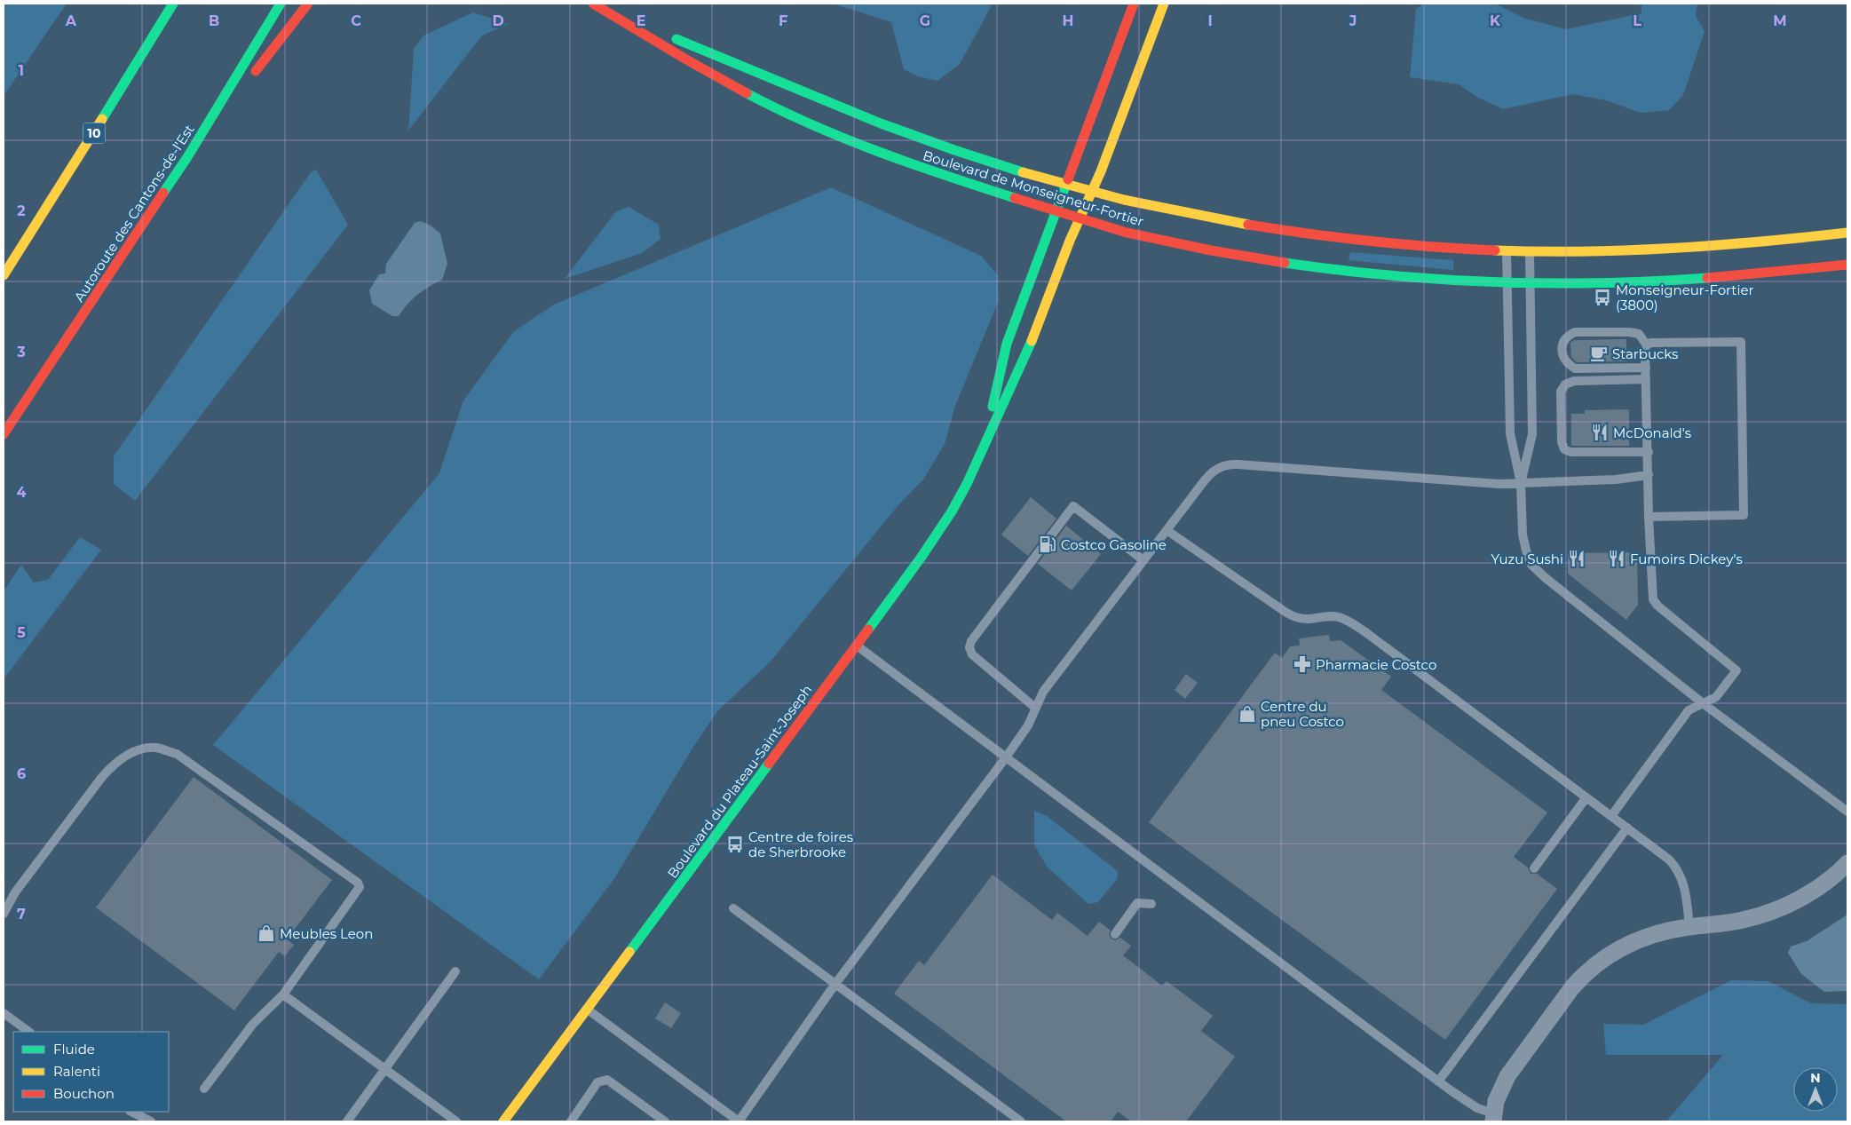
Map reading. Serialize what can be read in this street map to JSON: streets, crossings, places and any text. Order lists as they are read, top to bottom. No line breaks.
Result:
{"streets":{"main road":["10","Boulevard de Monseigneur-Fortier","Autoroute des Cantons-de-l'Est","Boulevard du Plateau-Saint-Joseph"]},"crossings":[["Boulevard de Monseigneur-Fortier","Boulevard du Plateau-Saint-Joseph"]],"places":{"bus stop":["Monseigneur-Fortier (3800)","Centre de foires de Sherbrooke"],"cafe":["Starbucks"],"restaurant":["McDonald's","Yuzu Sushi","Fumoirs Dickey's"],"fuel station":["Costco Gasoline"],"pharmacy":["Pharmacie Costco"],"shop":["Centre du pneu Costco","Meubles Leon"]},"legend":["Fluide","Ralenti","Bouchon"],"north":"top","grid":{"columns":["A","B","C","D","E","F","G","H","I","J","K","L","M"],"rows":["1","2","3","4","5","6","7"]}}
